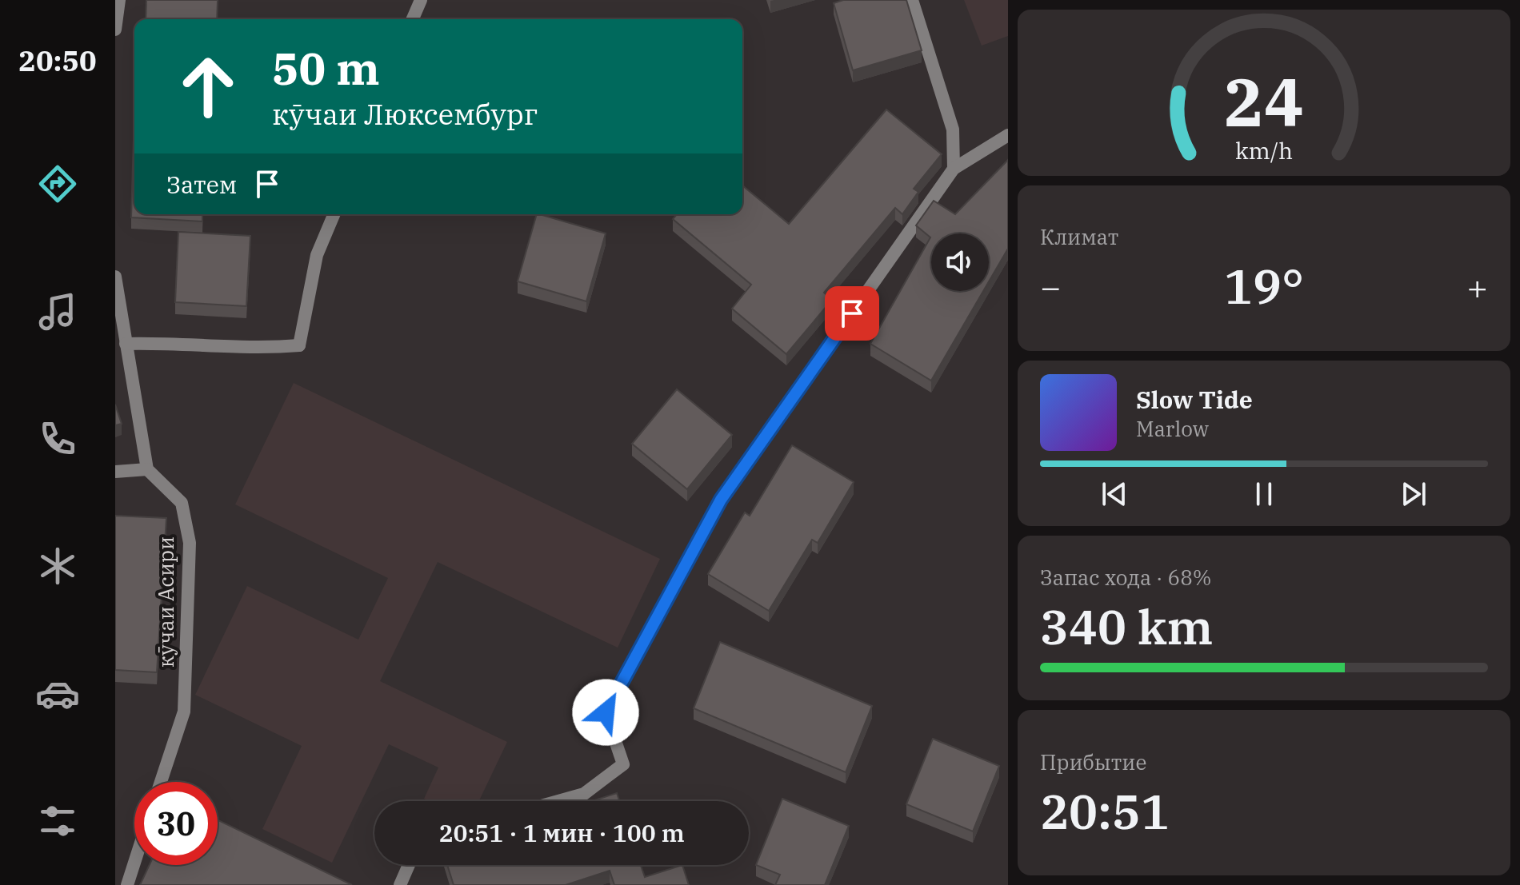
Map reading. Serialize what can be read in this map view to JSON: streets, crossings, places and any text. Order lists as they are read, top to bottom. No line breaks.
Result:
{"streets":{"street":["кӯчаи Асири"]},"page":{"tabs":"20:50","turn":["50 m","кӯчаи Люксембург"],"then":"Затем","tile":["Климат",["Запас хода · 68%","340 km"],["Прибытие","20:51"]],"heat":["−","19°","+"],"song":["Slow Tide","Marlow"],"limit":"30","trip":"20:51 · 1 мин · 100 m","gauge":["24","km/h"]}}
